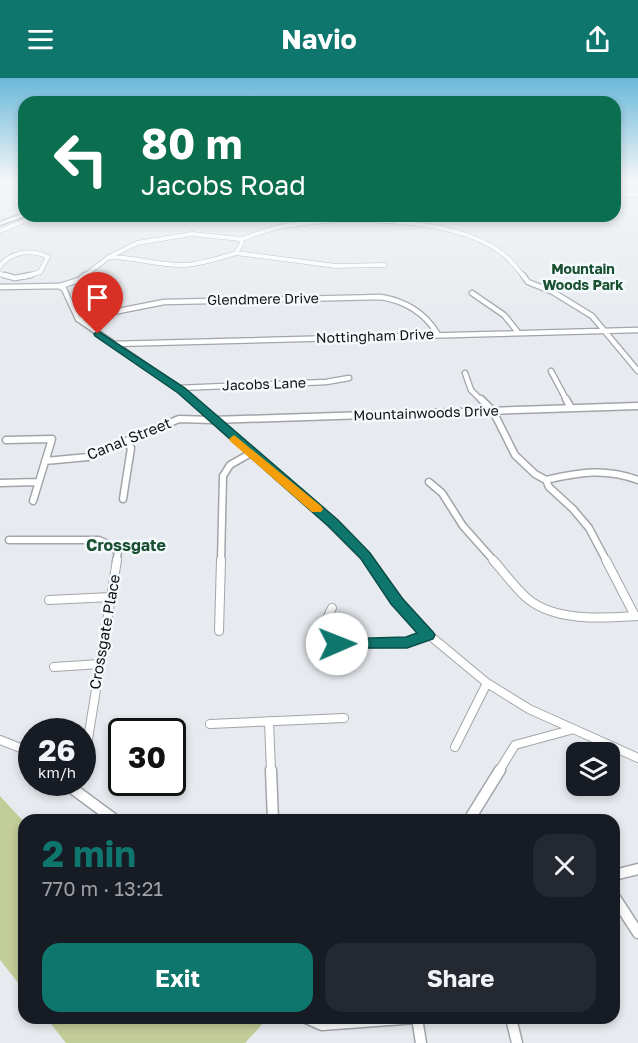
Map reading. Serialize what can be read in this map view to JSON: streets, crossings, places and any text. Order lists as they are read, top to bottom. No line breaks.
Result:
{"streets":{"street":["Glendmere Drive","Nottingham Drive","Jacobs Lane","Mountainwoods Drive","Canal Street","Crossgate Place"]},"crossings":[["Glendmere Drive","Nottingham Drive"],["Mountainwoods Drive","Canal Street"]],"districts":["Mountain Woods Park","Crossgate"],"page":{"header":"Navio","turn":["80 m","Jacobs Road"],"speed":"26 km/h","limit":"30","heading":["2 min","770 m · 13:21"],"buttons":["Exit","Share"]}}
